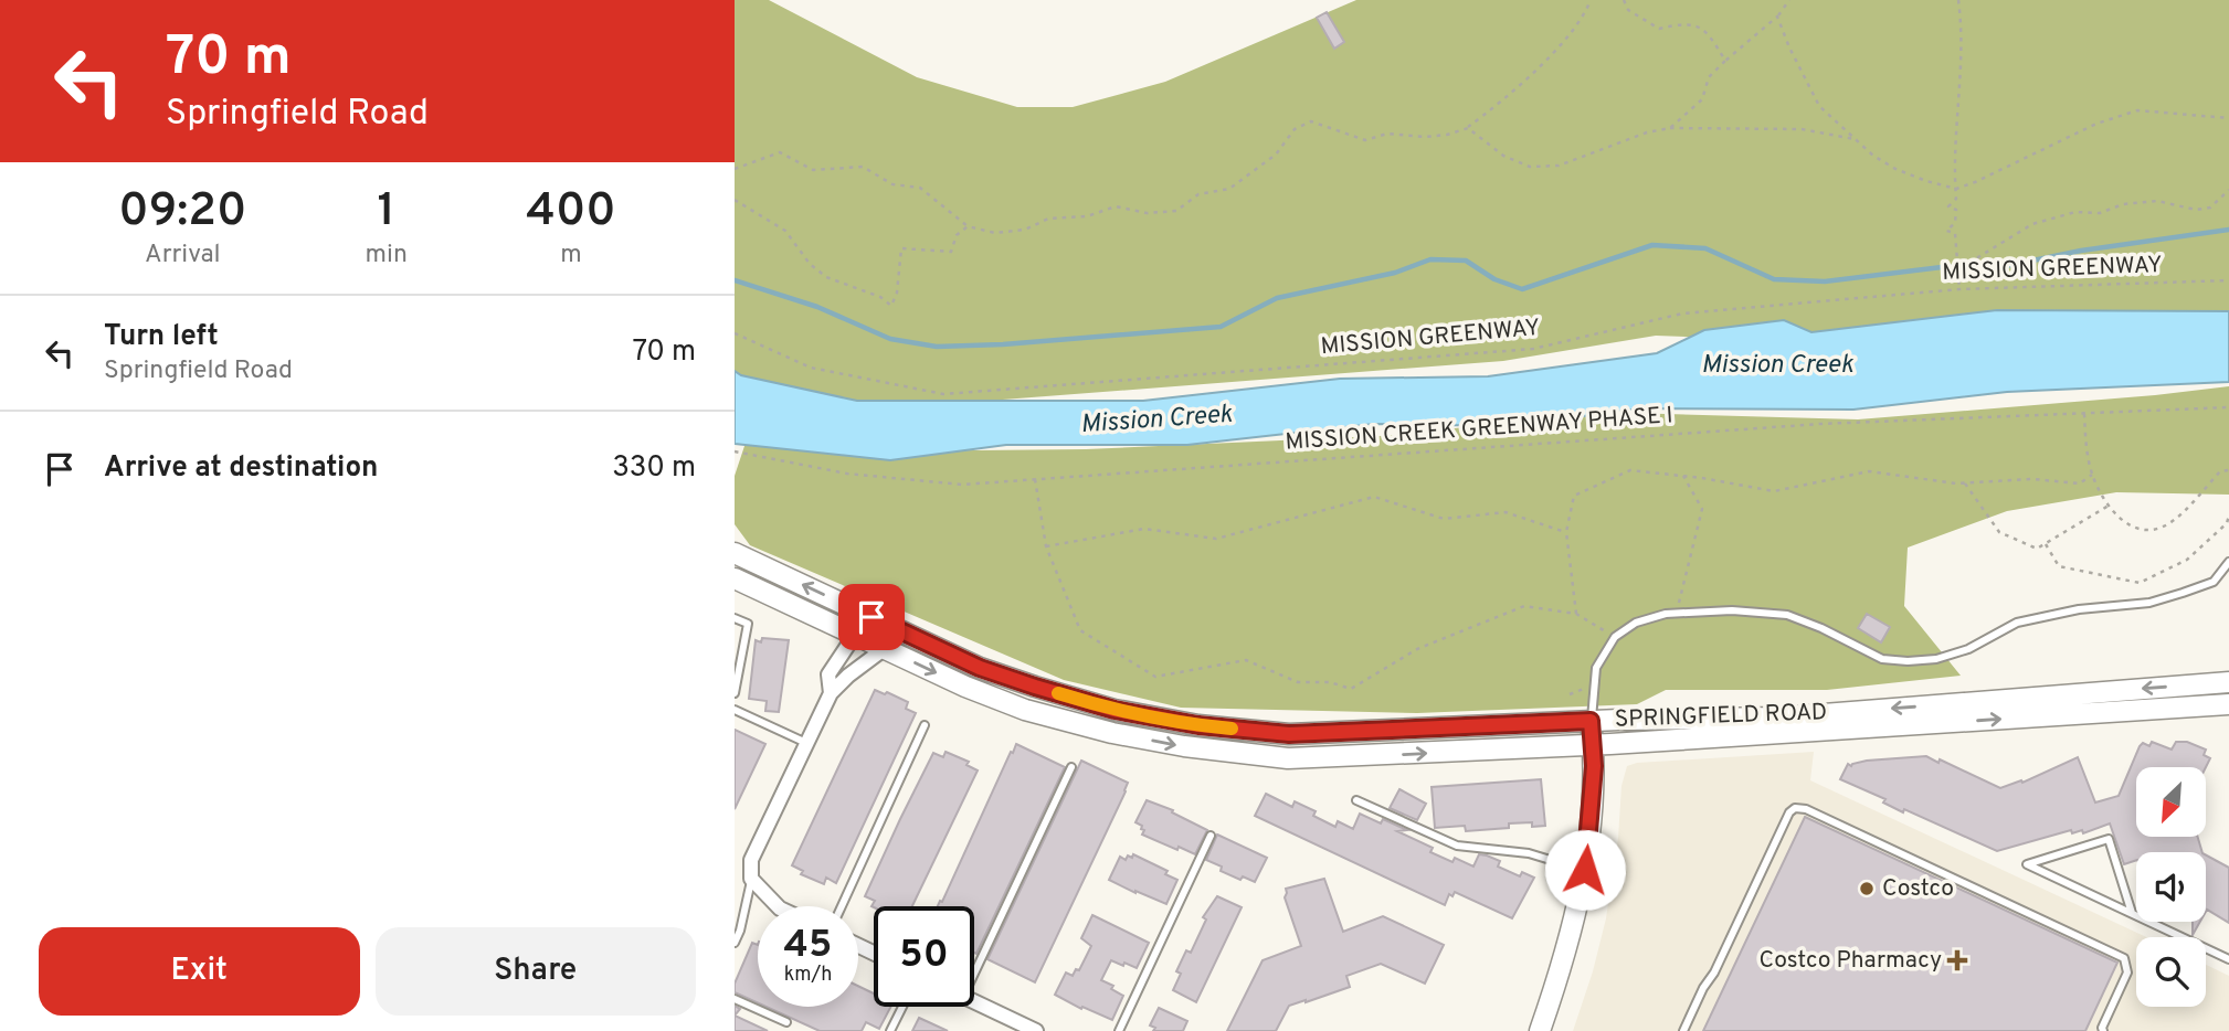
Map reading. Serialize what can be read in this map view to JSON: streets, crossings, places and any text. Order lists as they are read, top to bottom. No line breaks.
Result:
{"streets":{"main road":["SPRINGFIELD ROAD"],"path":["MISSION GREENWAY","MISSION CREEK GREENWAY PHASE I"]},"water":["Mission Creek"],"places":{"other":["Costco"],"health":["Costco Pharmacy"]},"north":"bottom left","page":{"turn":["70 m","Springfield Road"],"eta":["09:20","Arrival","1","min","400","m"],"list":[{"name":"Turn left","note":"Springfield Road","value":"70 m"},{"name":"Arrive at destination","value":"330 m"}],"speed":"45 km/h","limit":"50","buttons":["Exit","Share"]}}
